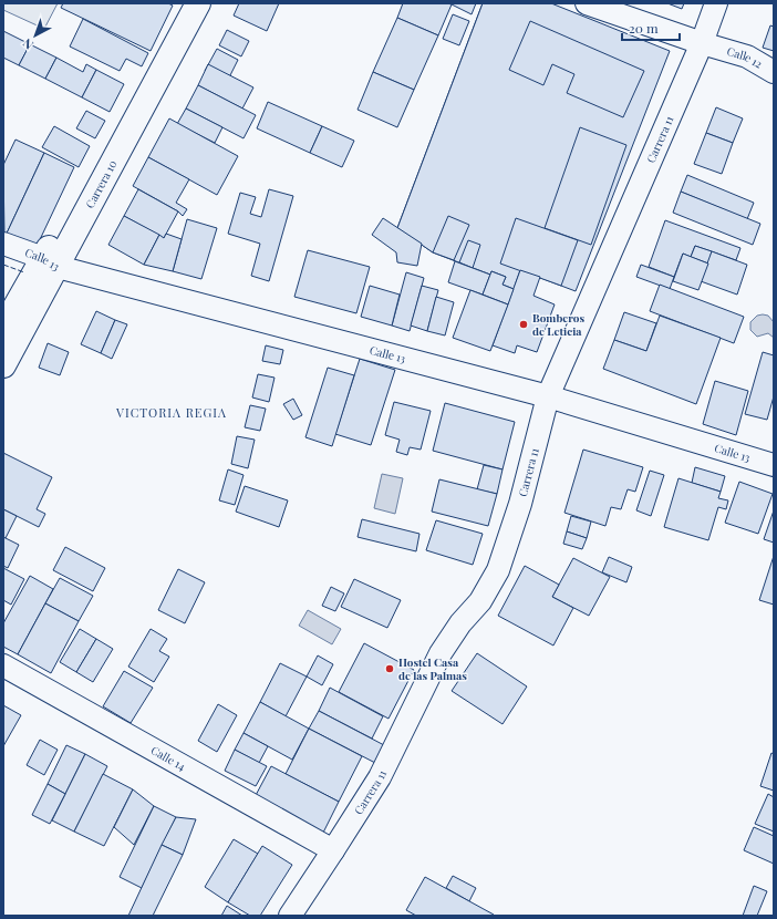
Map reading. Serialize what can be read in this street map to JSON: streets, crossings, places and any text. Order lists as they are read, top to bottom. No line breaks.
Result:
{"streets":{"main road":["Carrera 10"],"street":["Calle 12","Carrera 11","Calle 13","Calle 14"]},"crossings":[["Calle 12","Carrera 11"],["Carrera 11","Calle 13"],["Carrera 11","Calle 14"],["Carrera 10","Calle 13"]],"districts":["VICTORIA REGIA"],"places":["Bomberos de Leticia","Hostel Casa de las Palmas"],"scale_bar":"20 m","north":"bottom left"}
